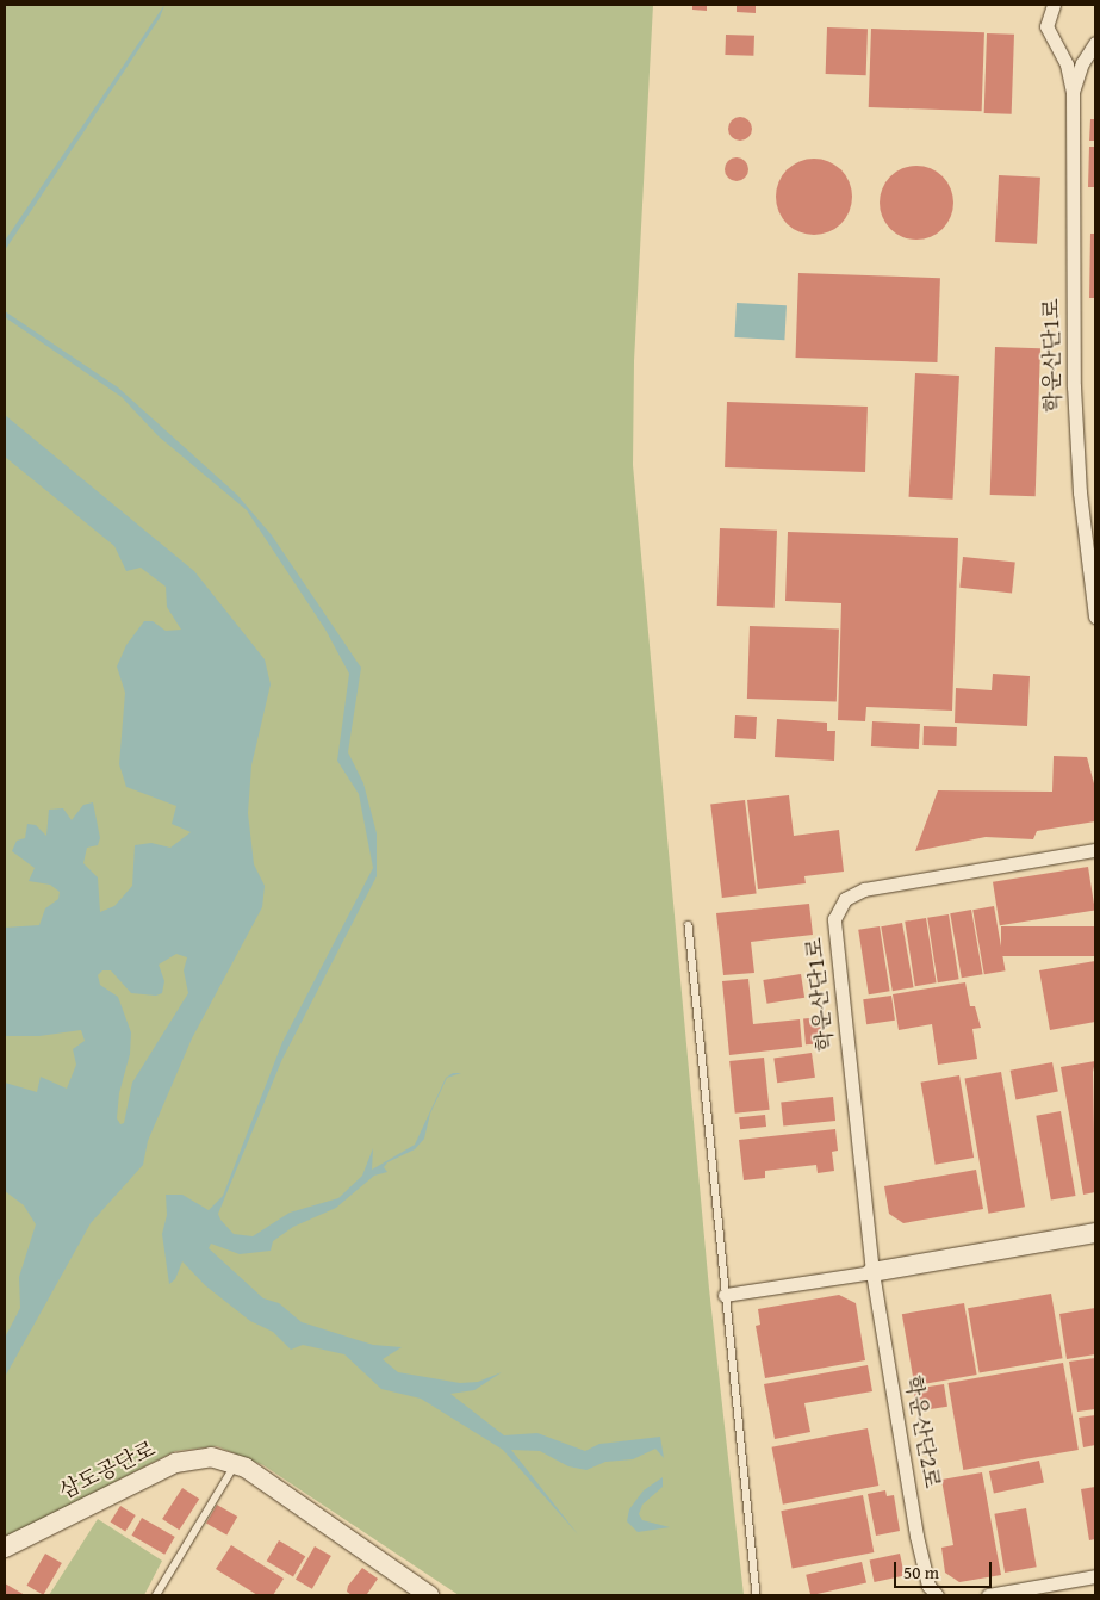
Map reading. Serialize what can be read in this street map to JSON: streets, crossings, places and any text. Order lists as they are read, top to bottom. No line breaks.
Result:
{"streets":{"street":["학운산단1로","학운산단2로","삼도공단로"]},"crossings":[["학운산단1로","학운산단2로"]],"scale_bar":"50 m"}
